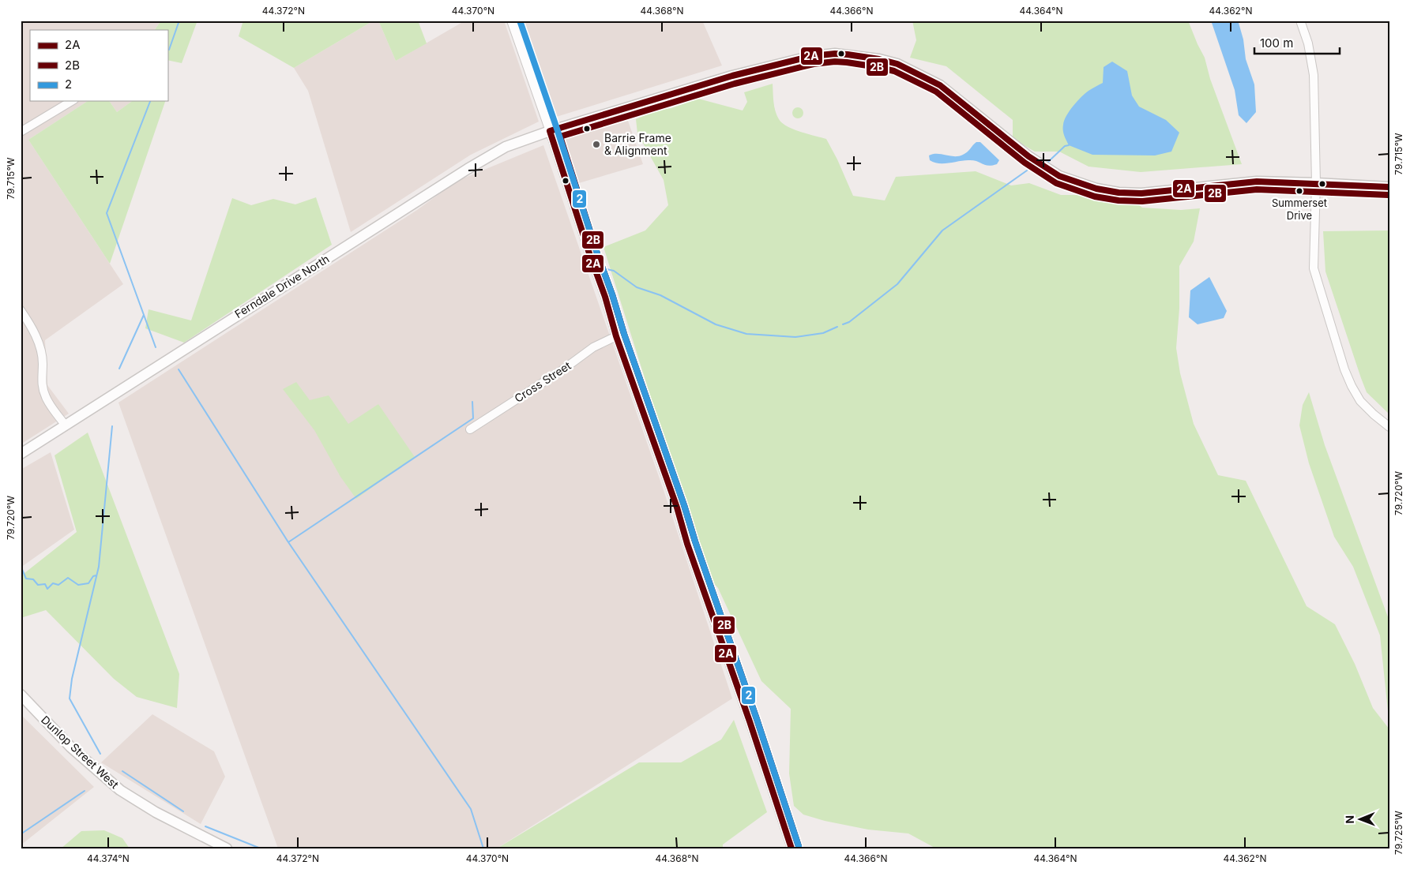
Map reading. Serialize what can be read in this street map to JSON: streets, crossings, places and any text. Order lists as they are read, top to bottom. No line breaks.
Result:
{"streets":{"main road":["Ferndale Drive North","Dunlop Street West"],"street":["Cross Street"]},"places":["Barrie Frame & Alignment","Summerset Drive"],"lines":["transit line 2","transit line 2A","transit line 2B"],"legend":["2A","2B","2"],"scale_bar":"100 m","north":"left","coordinates":["44.372°N","44.370°N","44.368°N","44.366°N","44.364°N","44.362°N","79.715°W","79.720°W","79.725°W","44.374°N"]}
